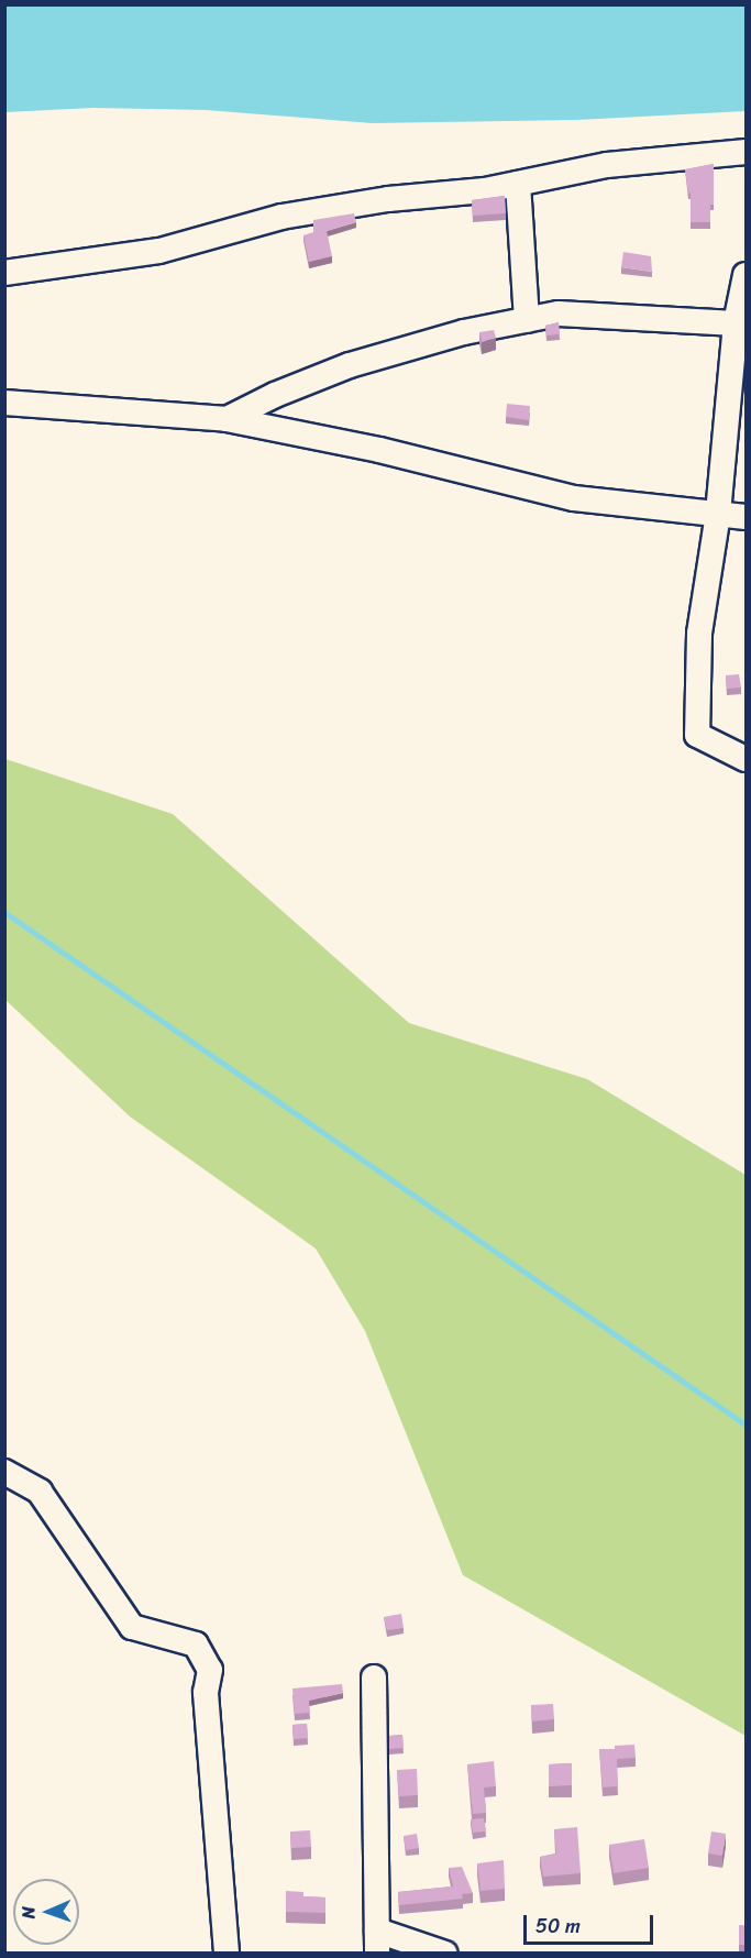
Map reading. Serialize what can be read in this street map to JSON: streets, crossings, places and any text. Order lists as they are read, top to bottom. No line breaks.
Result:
{"scale_bar":"50 m","north":"left"}
